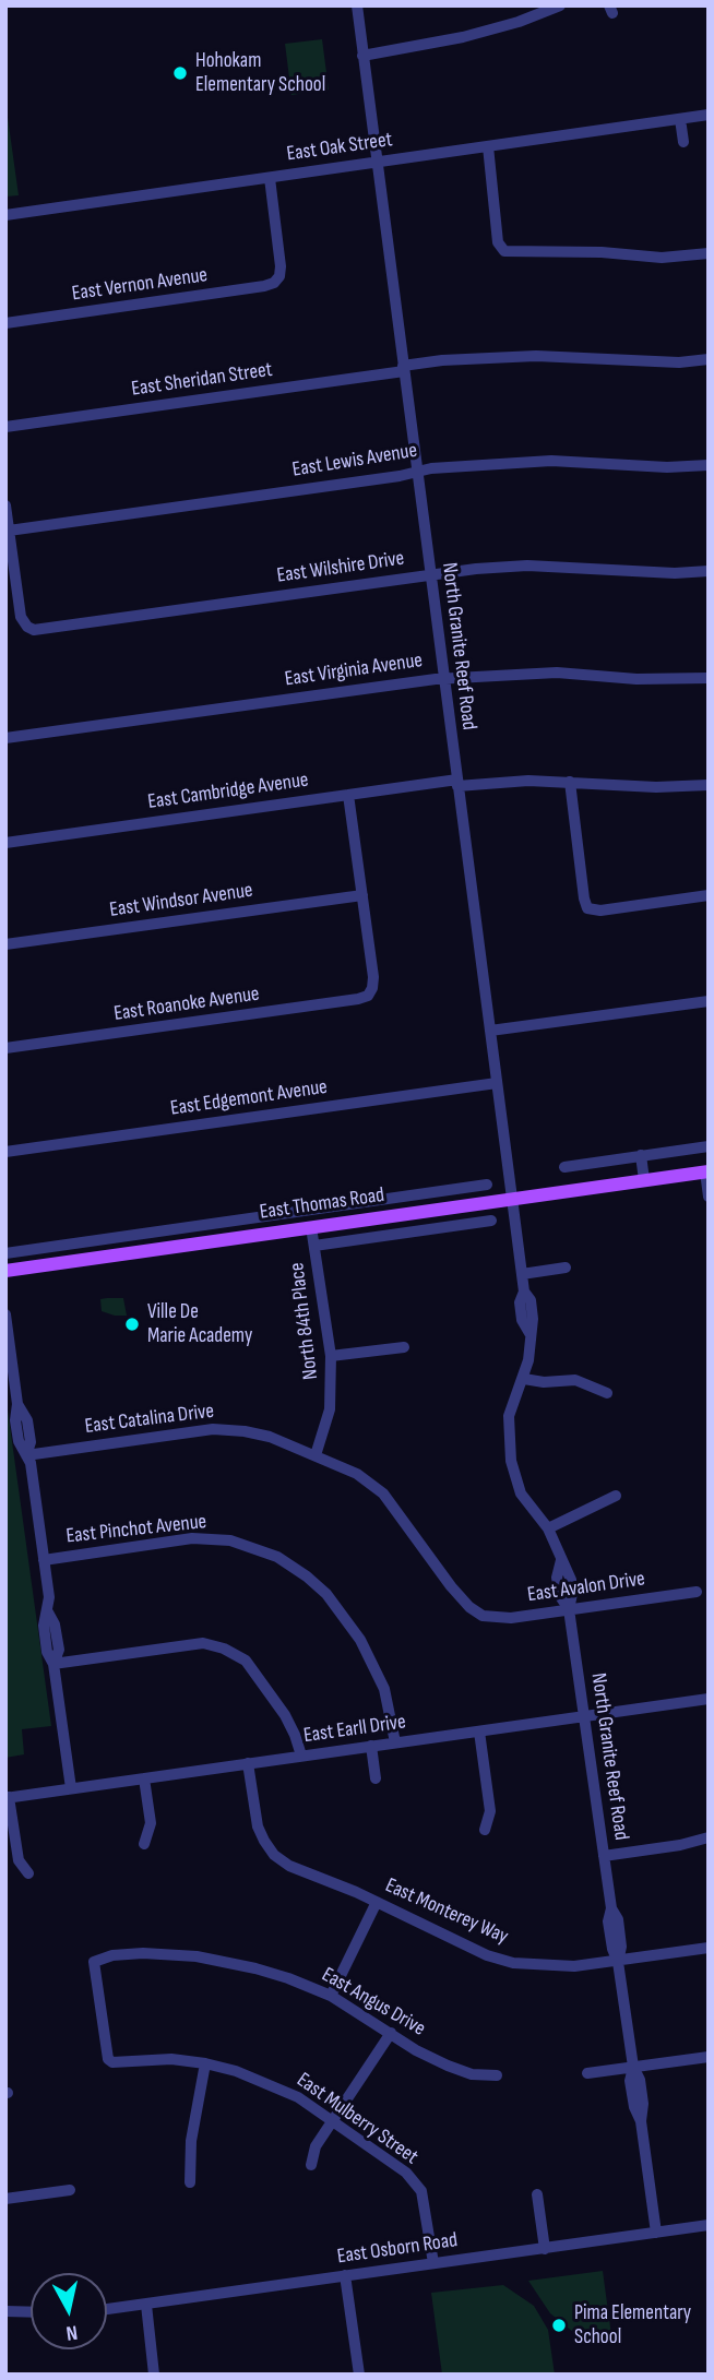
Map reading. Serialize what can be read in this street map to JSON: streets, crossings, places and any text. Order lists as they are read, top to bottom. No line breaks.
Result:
{"streets":{"main road":["East Thomas Road"],"street":["East Oak Street","East Vernon Avenue","East Sheridan Street","East Lewis Avenue","East Wilshire Drive","North Granite Reef Road","East Virginia Avenue","East Cambridge Avenue","East Windsor Avenue","East Roanoke Avenue","East Edgemont Avenue","North 84th Place","East Catalina Drive","East Pinchot Avenue","East Avalon Drive","East Earll Drive","East Monterey Way","East Angus Drive","East Mulberry Street","East Osborn Road"]},"crossings":[["East Oak Street","East Vernon Avenue"],["East Oak Street","North Granite Reef Road"],["East Sheridan Street","North Granite Reef Road"],["East Lewis Avenue","East Wilshire Drive"],["East Lewis Avenue","North Granite Reef Road"],["East Wilshire Drive","North Granite Reef Road"],["North Granite Reef Road","East Virginia Avenue"],["North Granite Reef Road","East Cambridge Avenue"],["North Granite Reef Road","East Edgemont Avenue"],["North Granite Reef Road","East Thomas Road"],["North Granite Reef Road","East Avalon Drive"],["North Granite Reef Road","East Earll Drive"],["North Granite Reef Road","East Monterey Way"],["North Granite Reef Road","East Osborn Road"],["East Windsor Avenue","East Roanoke Avenue"],["East Thomas Road","North 84th Place"],["North 84th Place","East Catalina Drive"],["East Catalina Drive","East Avalon Drive"],["East Pinchot Avenue","East Earll Drive"],["East Earll Drive","East Monterey Way"],["East Angus Drive","East Mulberry Street"],["East Mulberry Street","East Osborn Road"]],"places":["Hohokam Elementary School","Ville De Marie Academy","Pima Elementary School"],"north":"bottom"}
